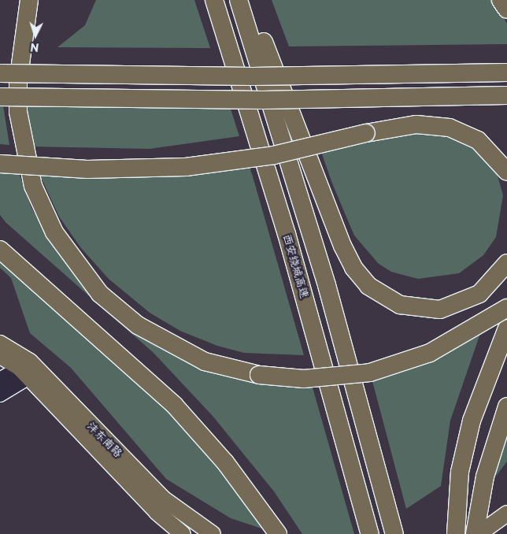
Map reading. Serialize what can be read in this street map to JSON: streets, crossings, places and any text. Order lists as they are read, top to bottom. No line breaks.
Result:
{"streets":{"highway":["西安绕城高速","沣东南路"]},"north":"bottom"}
